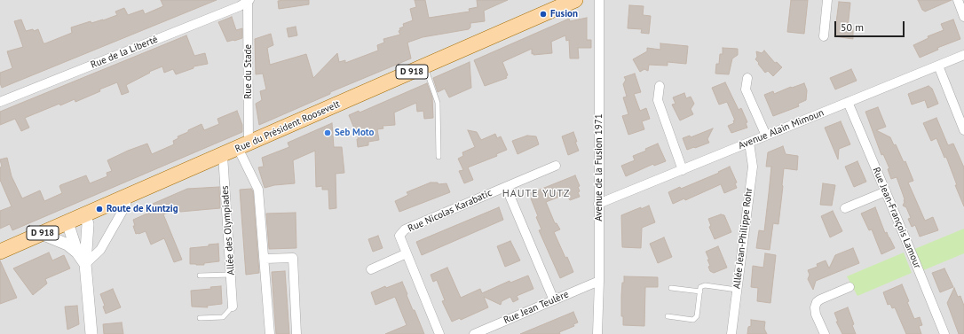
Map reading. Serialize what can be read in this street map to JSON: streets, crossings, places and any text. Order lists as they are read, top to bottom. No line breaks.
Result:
{"streets":{"main road":["D 918","Rue du Président Roosevelt"],"street":["Rue de la Liberté","Rue du Stade","Avenue Alain Mimoun","Avenue de la Fusion 1971","Rue Nicolas Karabatic","Rue Jean-François Lamour","Allée des Olympiades","Allée Jean-Philippe Rohr","Rue Jean Teulère"]},"crossings":[["Rue de la Liberté","Rue du Stade"],["Rue du Stade","Rue du Président Roosevelt"],["Rue du Président Roosevelt","Allée des Olympiades"],["Avenue Alain Mimoun","Avenue de la Fusion 1971"],["Avenue Alain Mimoun","Rue Jean-François Lamour"],["Avenue Alain Mimoun","Allée Jean-Philippe Rohr"],["Avenue de la Fusion 1971","Rue Jean Teulère"]],"districts":["HAUTE YUTZ"],"places":["Fusion","Seb Moto","Route de Kuntzig"],"scale_bar":"50 m"}
